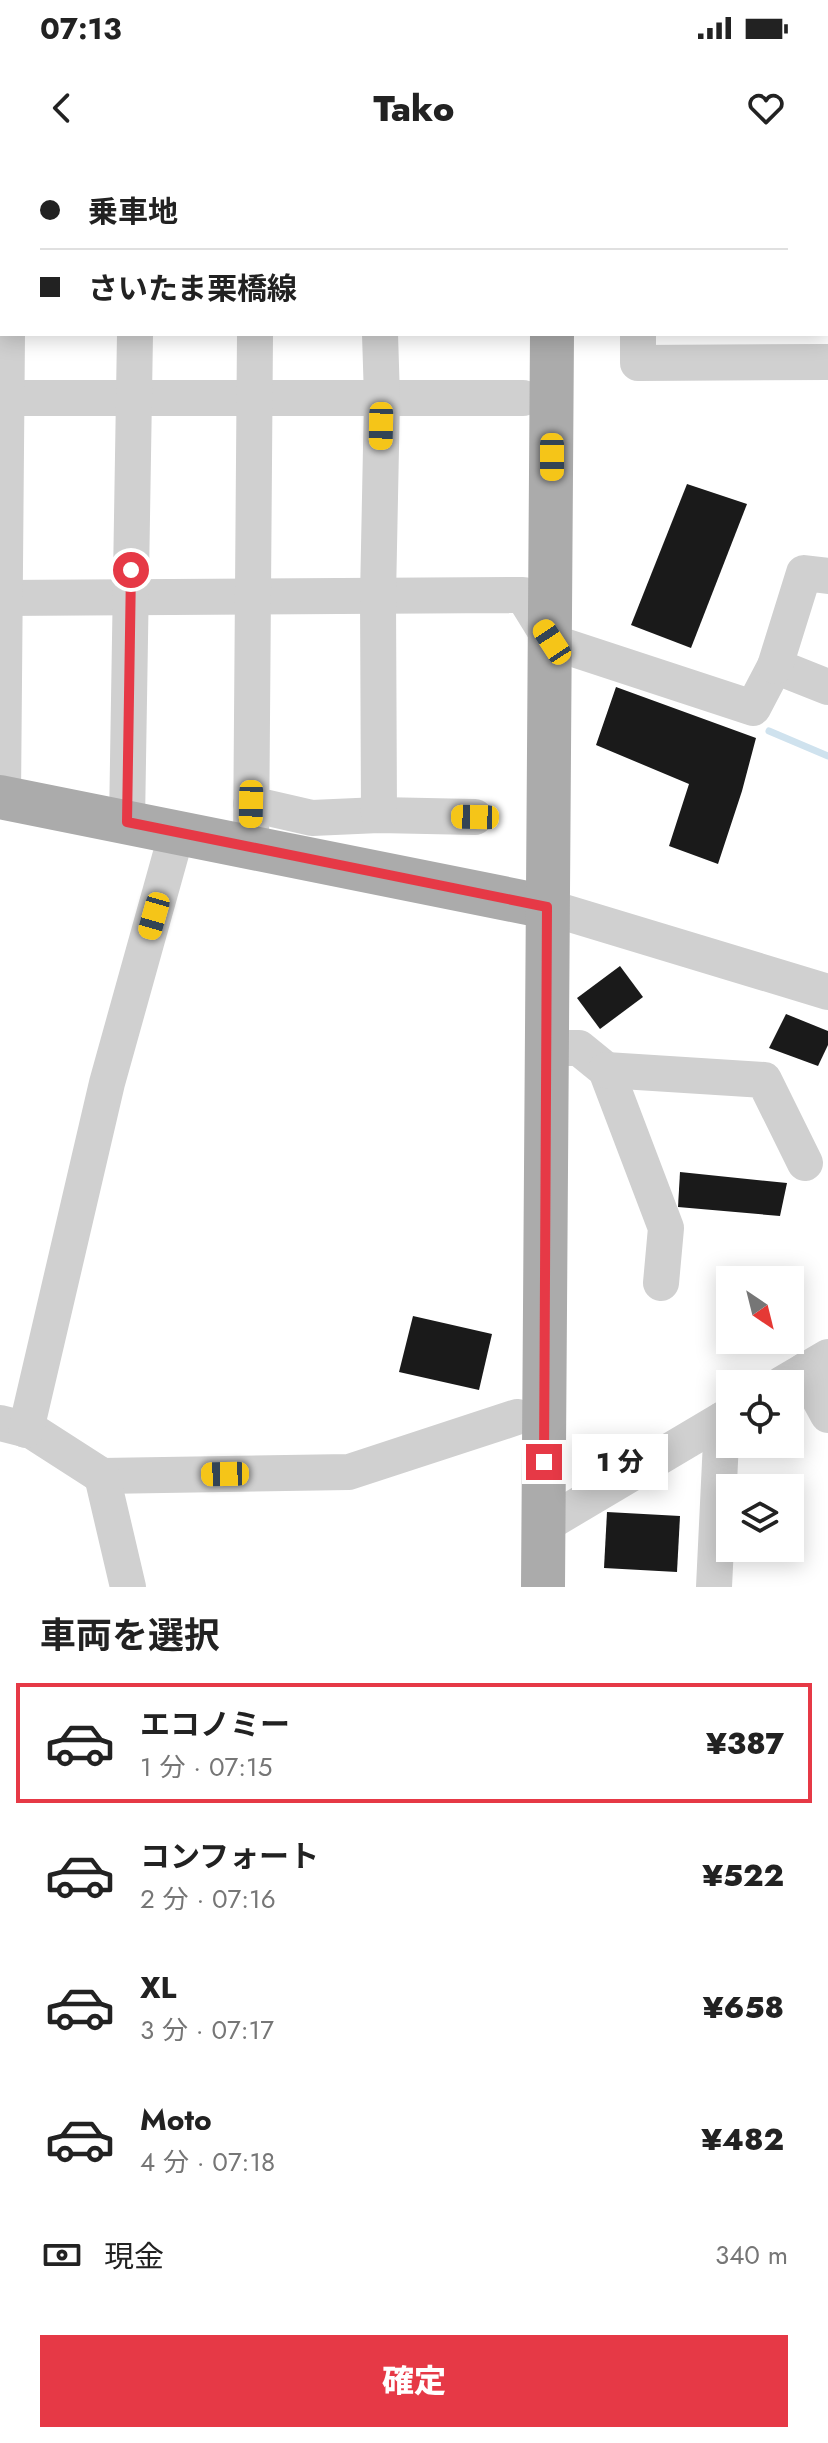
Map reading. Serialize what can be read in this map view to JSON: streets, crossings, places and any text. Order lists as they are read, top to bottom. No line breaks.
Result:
{"north":"bottom right","page":{"status":"07:13","header":"Tako","banner":["乗車地","さいたま栗橋線"],"bubble":"1 分","heading":"車両を選択","list":[{"name":"エコノミー","note":"1 分 · 07:15","value":"¥387"},{"name":"コンフォート","note":"2 分 · 07:16","value":"¥522"},{"name":"XL","note":"3 分 · 07:17","value":"¥658"},{"name":"Moto","note":"4 分 · 07:18","value":"¥482"}],"pay":["現金","340 m"],"buttons":"確定"}}
